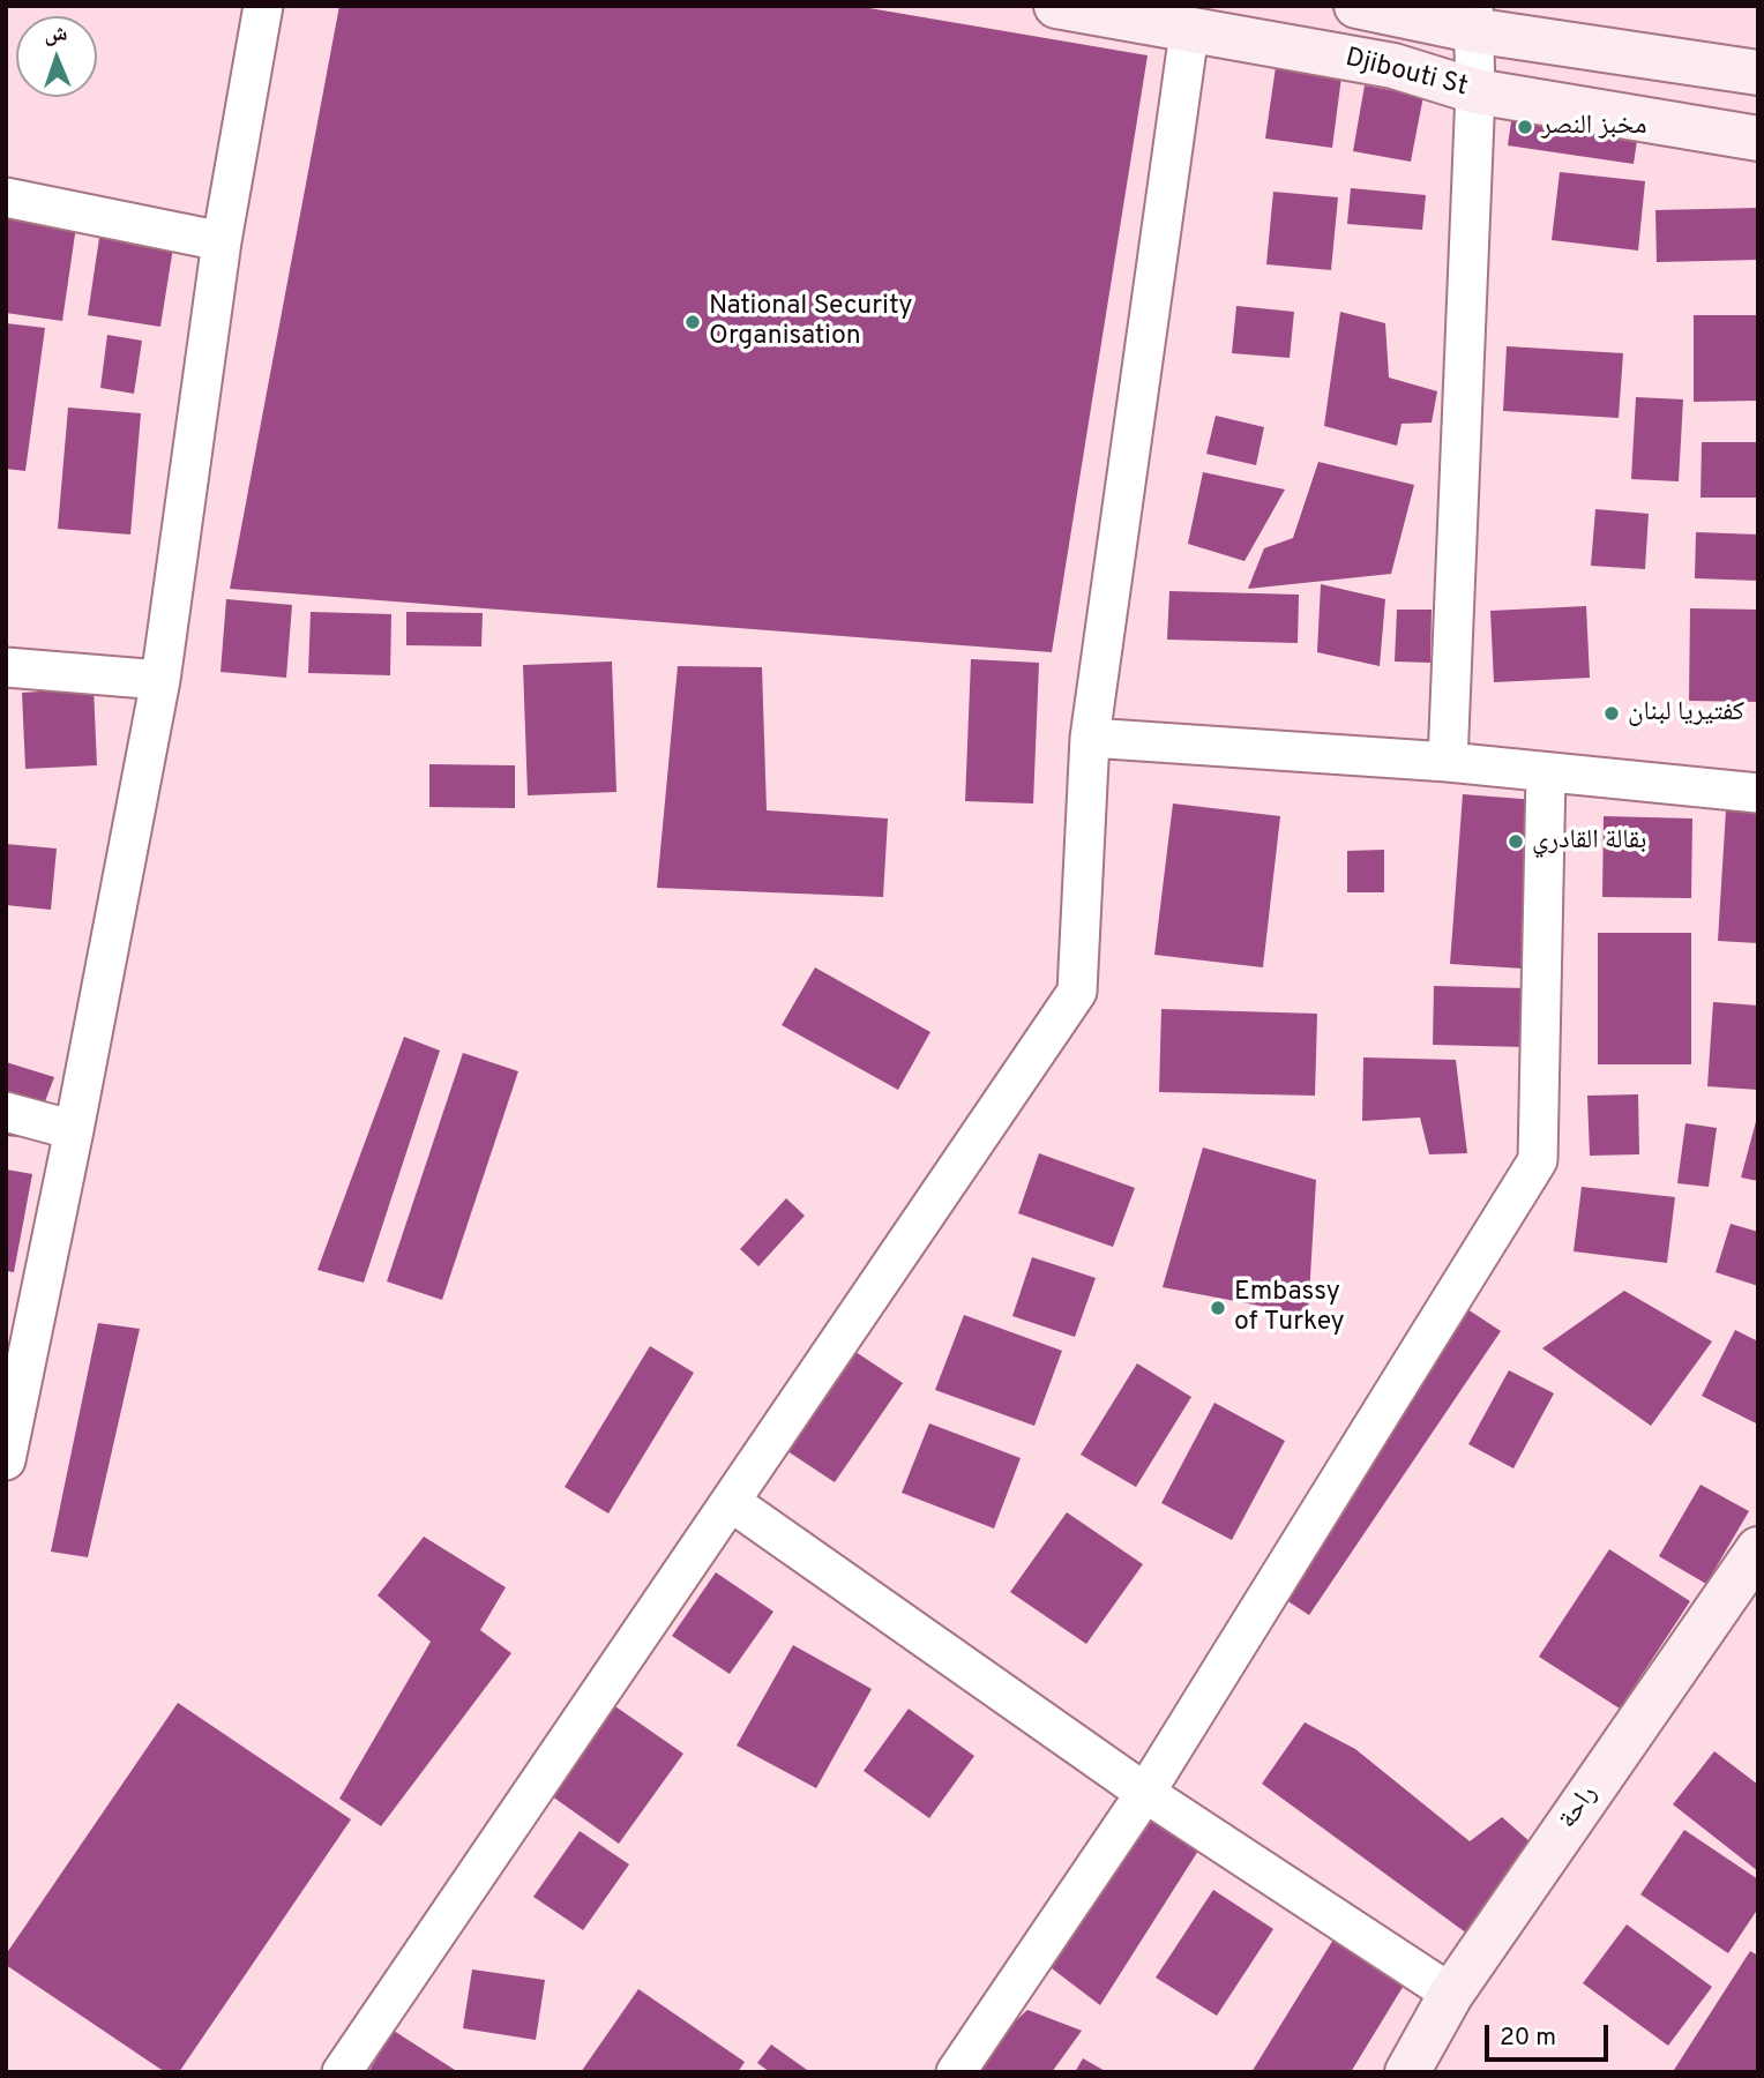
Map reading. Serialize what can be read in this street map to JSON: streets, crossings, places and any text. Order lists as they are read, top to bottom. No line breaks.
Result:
{"streets":{"street":["Djibouti St","راحة"]},"places":["مخبز النصر","National Security Organisation","كفتيريا لبنان","بقالة القادري","Embassy of Turkey"],"scale_bar":"20 m","north":"top"}
